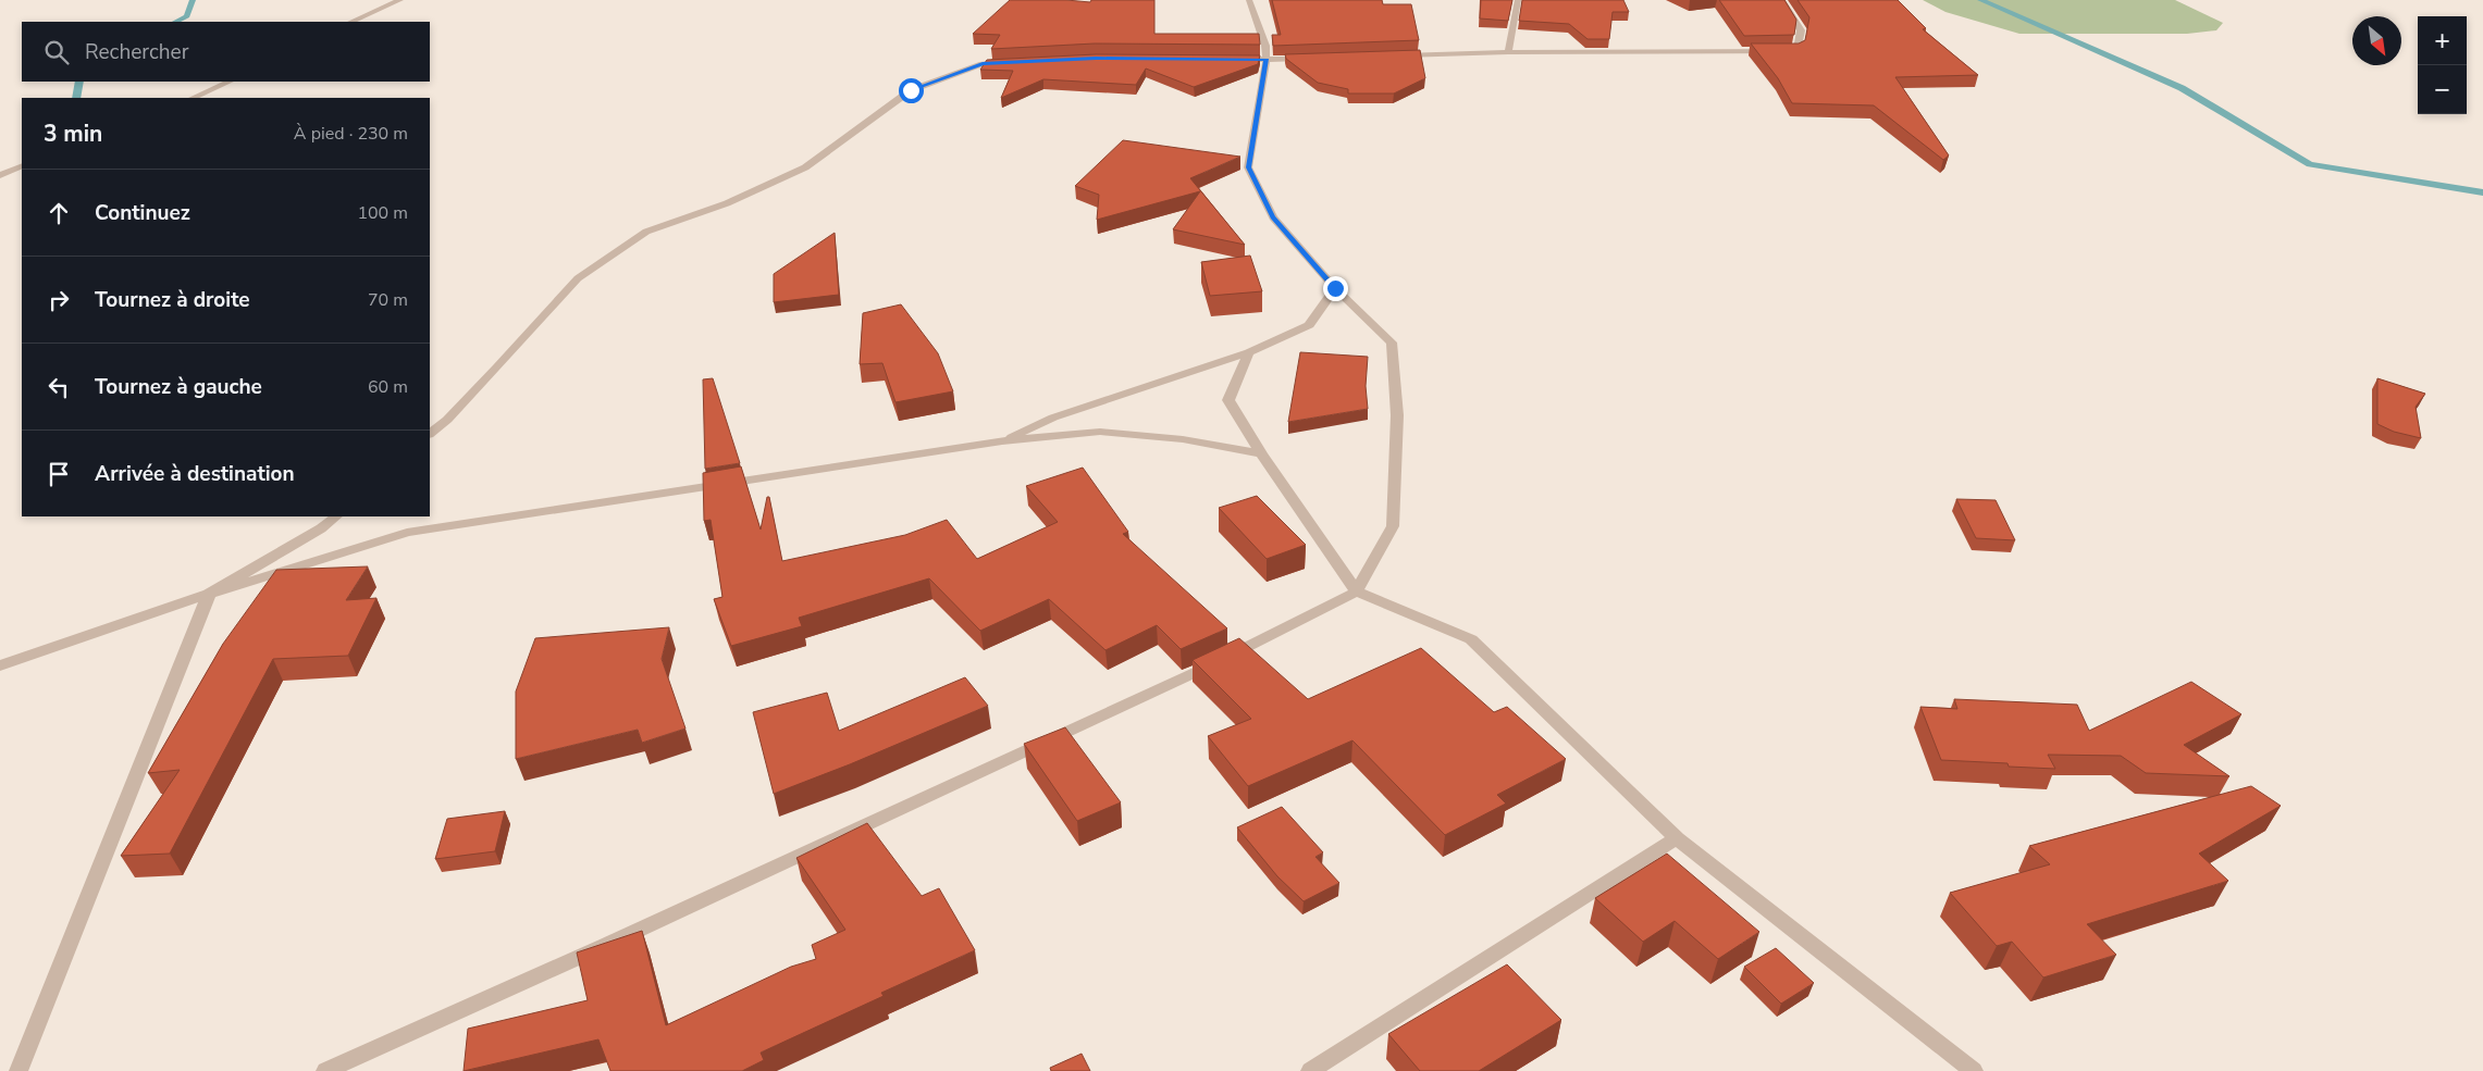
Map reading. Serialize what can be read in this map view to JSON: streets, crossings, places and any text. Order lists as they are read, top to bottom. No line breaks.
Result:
{"north":"bottom right","page":{"map_buttons":["+","−"],"search":"Rechercher","heading":["3 min","À pied · 230 m"],"list":[["Continuez","100 m"],["Tournez à droite","70 m"],["Tournez à gauche","60 m"],"Arrivée à destination"]}}
